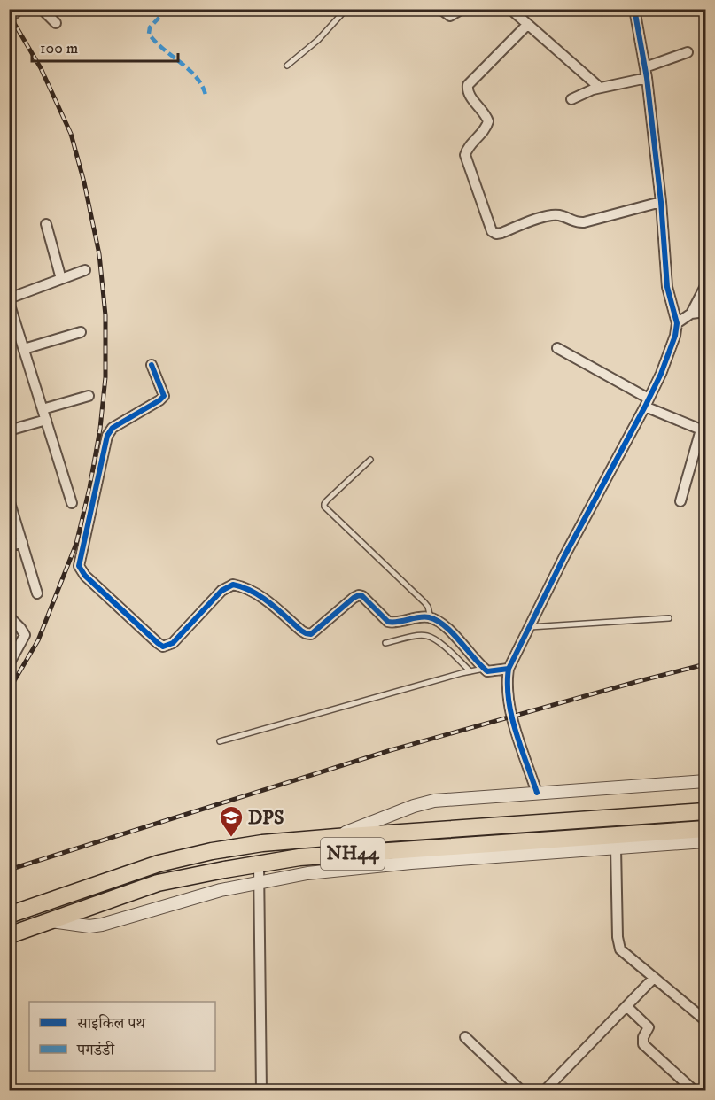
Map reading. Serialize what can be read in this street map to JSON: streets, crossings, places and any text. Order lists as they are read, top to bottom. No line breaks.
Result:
{"streets":{"highway":["NH44"]},"places":{"school or university":["DPS"]},"legend":["साइकिल पथ","पगडंडी"],"scale_bar":"100 m"}
